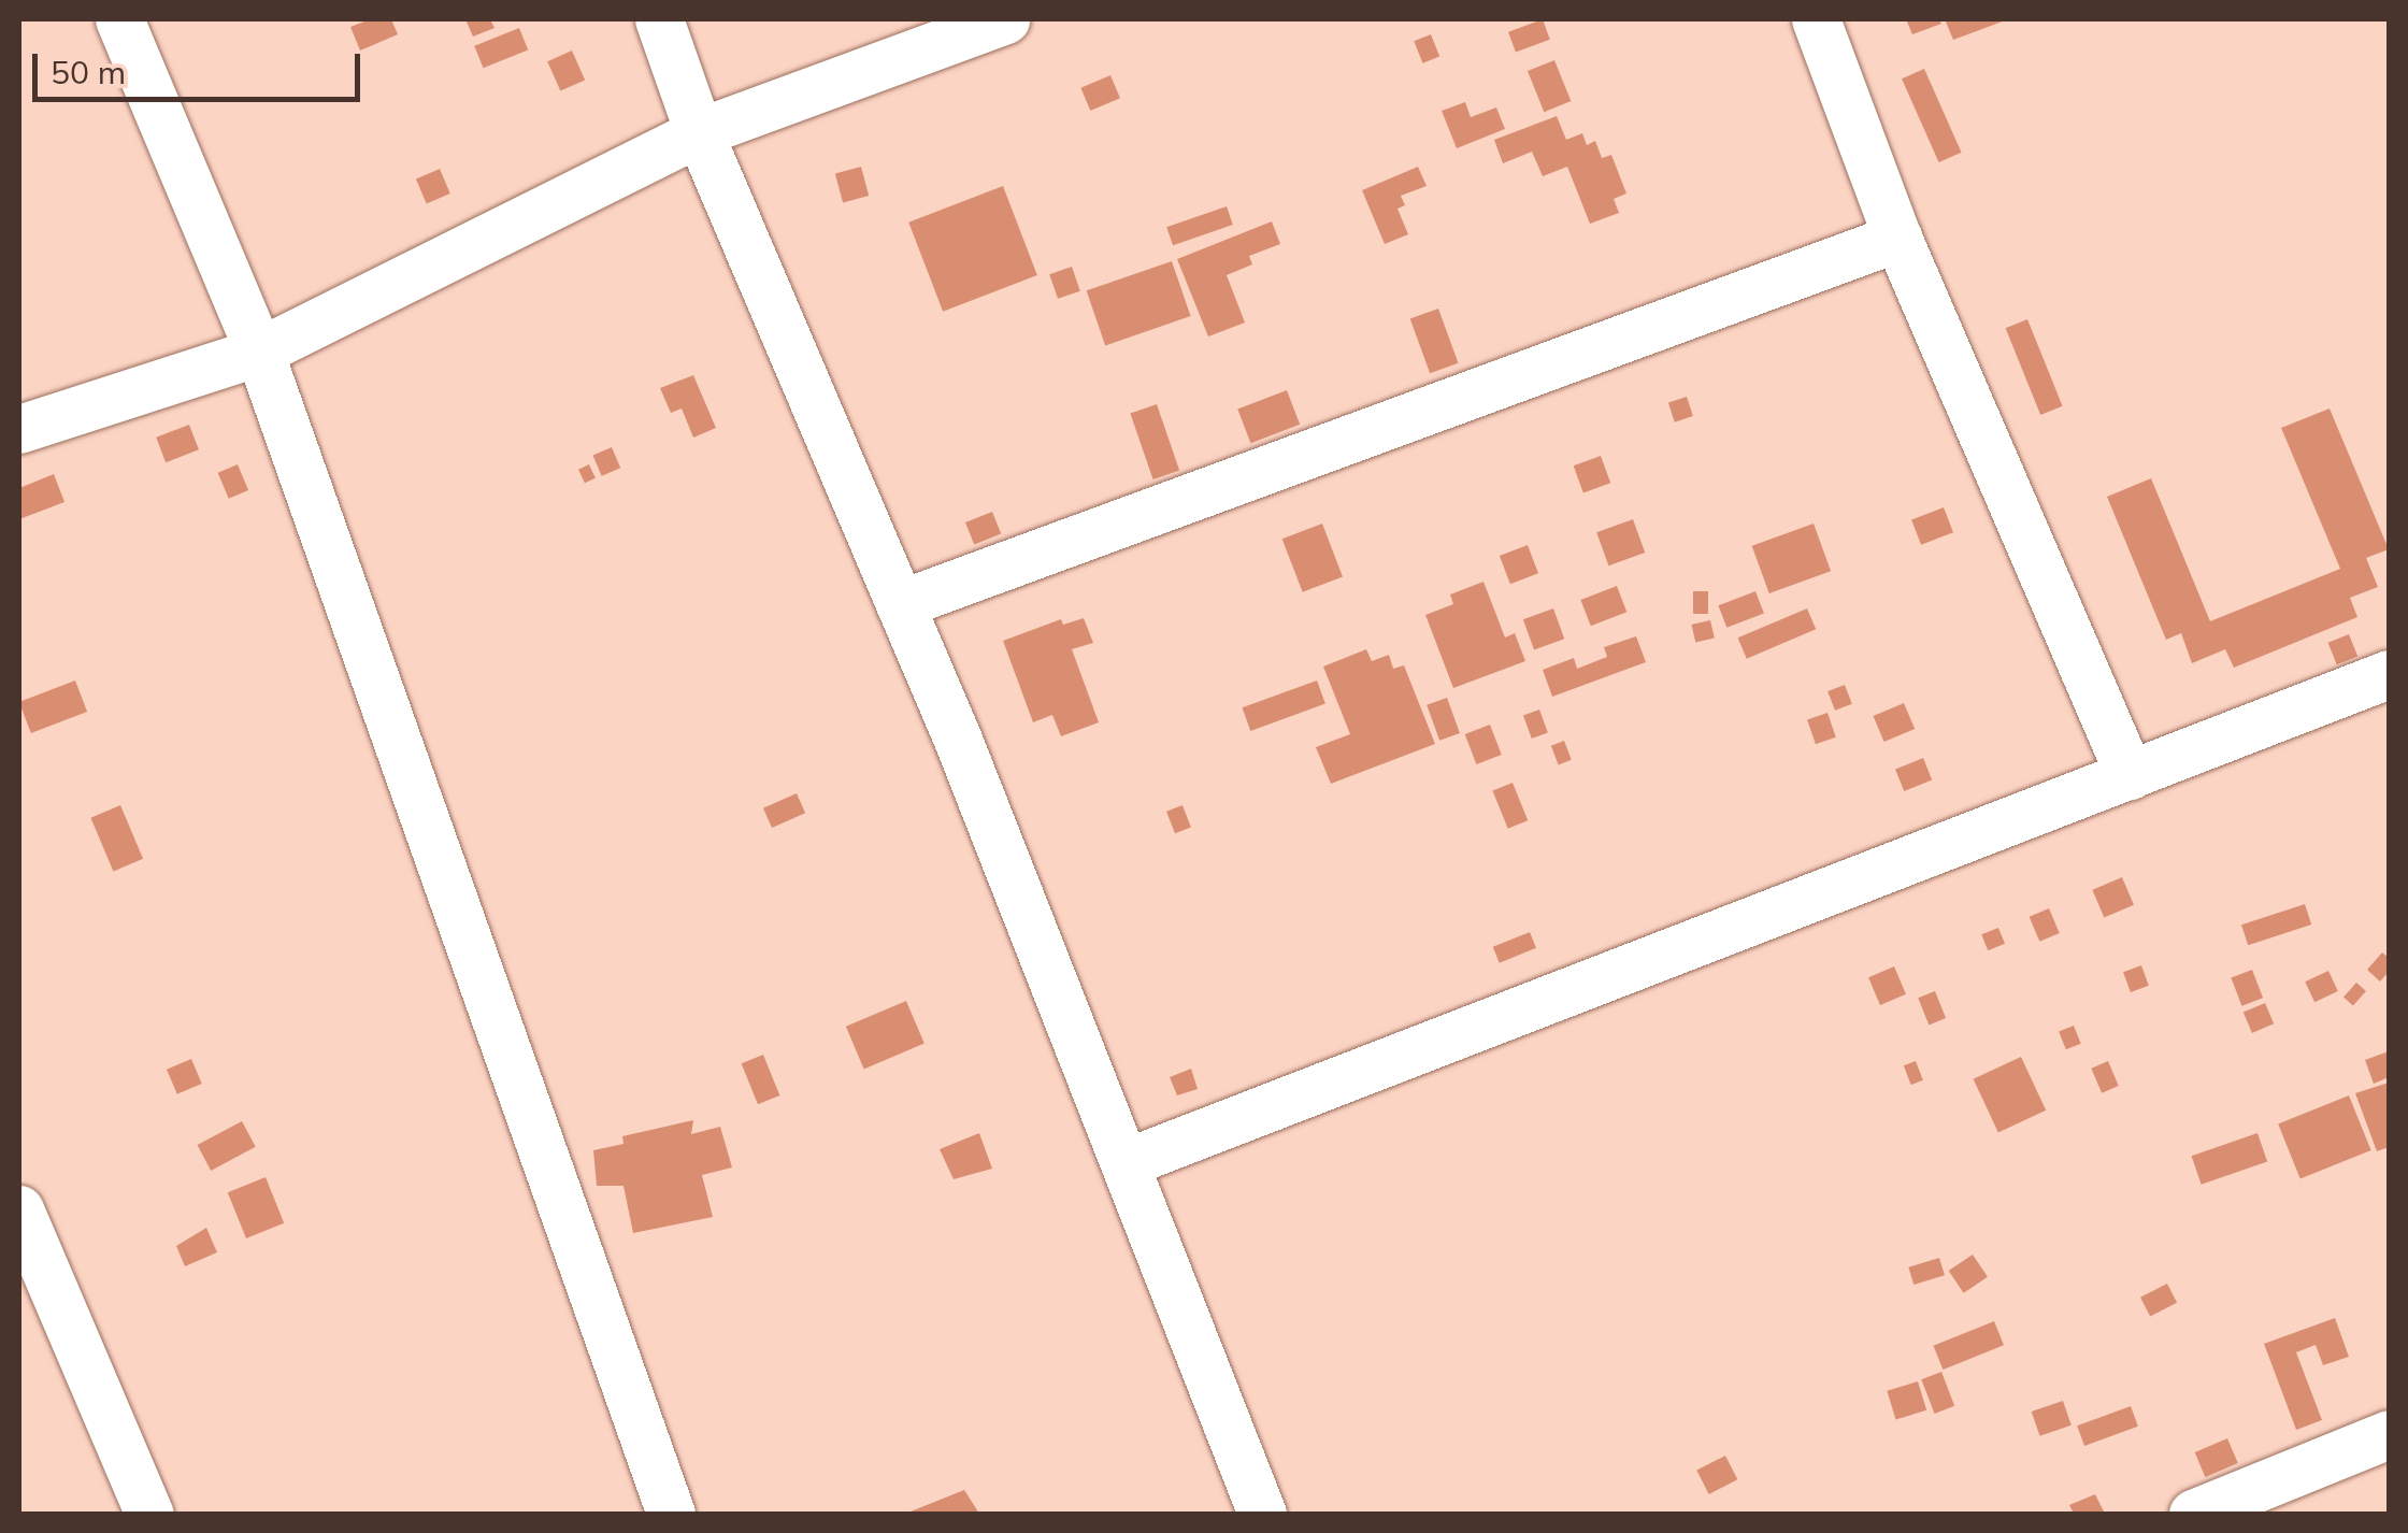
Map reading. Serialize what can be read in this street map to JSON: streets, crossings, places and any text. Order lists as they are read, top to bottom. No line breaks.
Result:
{"scale_bar":"50 m"}
